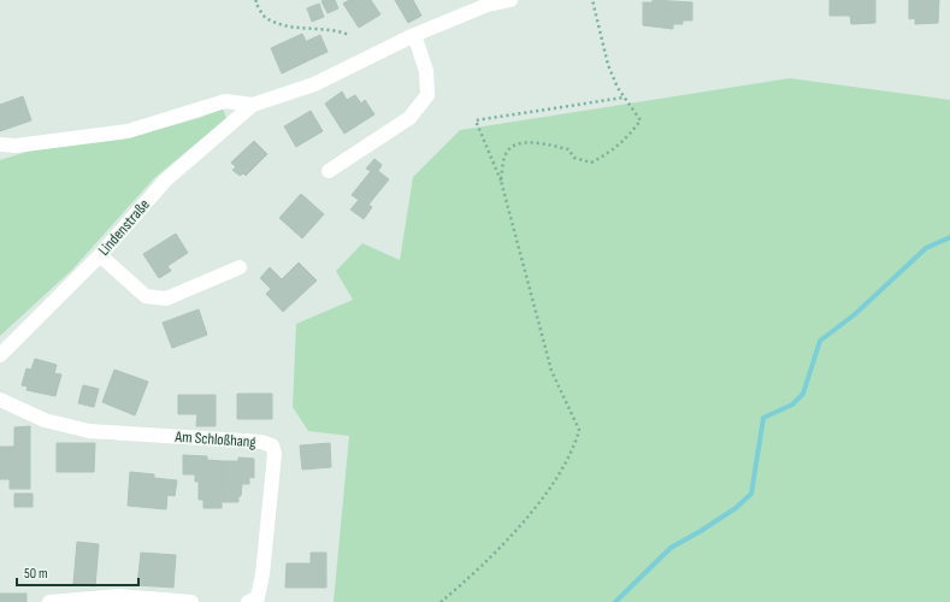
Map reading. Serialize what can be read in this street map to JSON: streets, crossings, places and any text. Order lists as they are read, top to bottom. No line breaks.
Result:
{"streets":{"street":["Lindenstraße","Am Schloßhang"]},"scale_bar":"50 m"}
